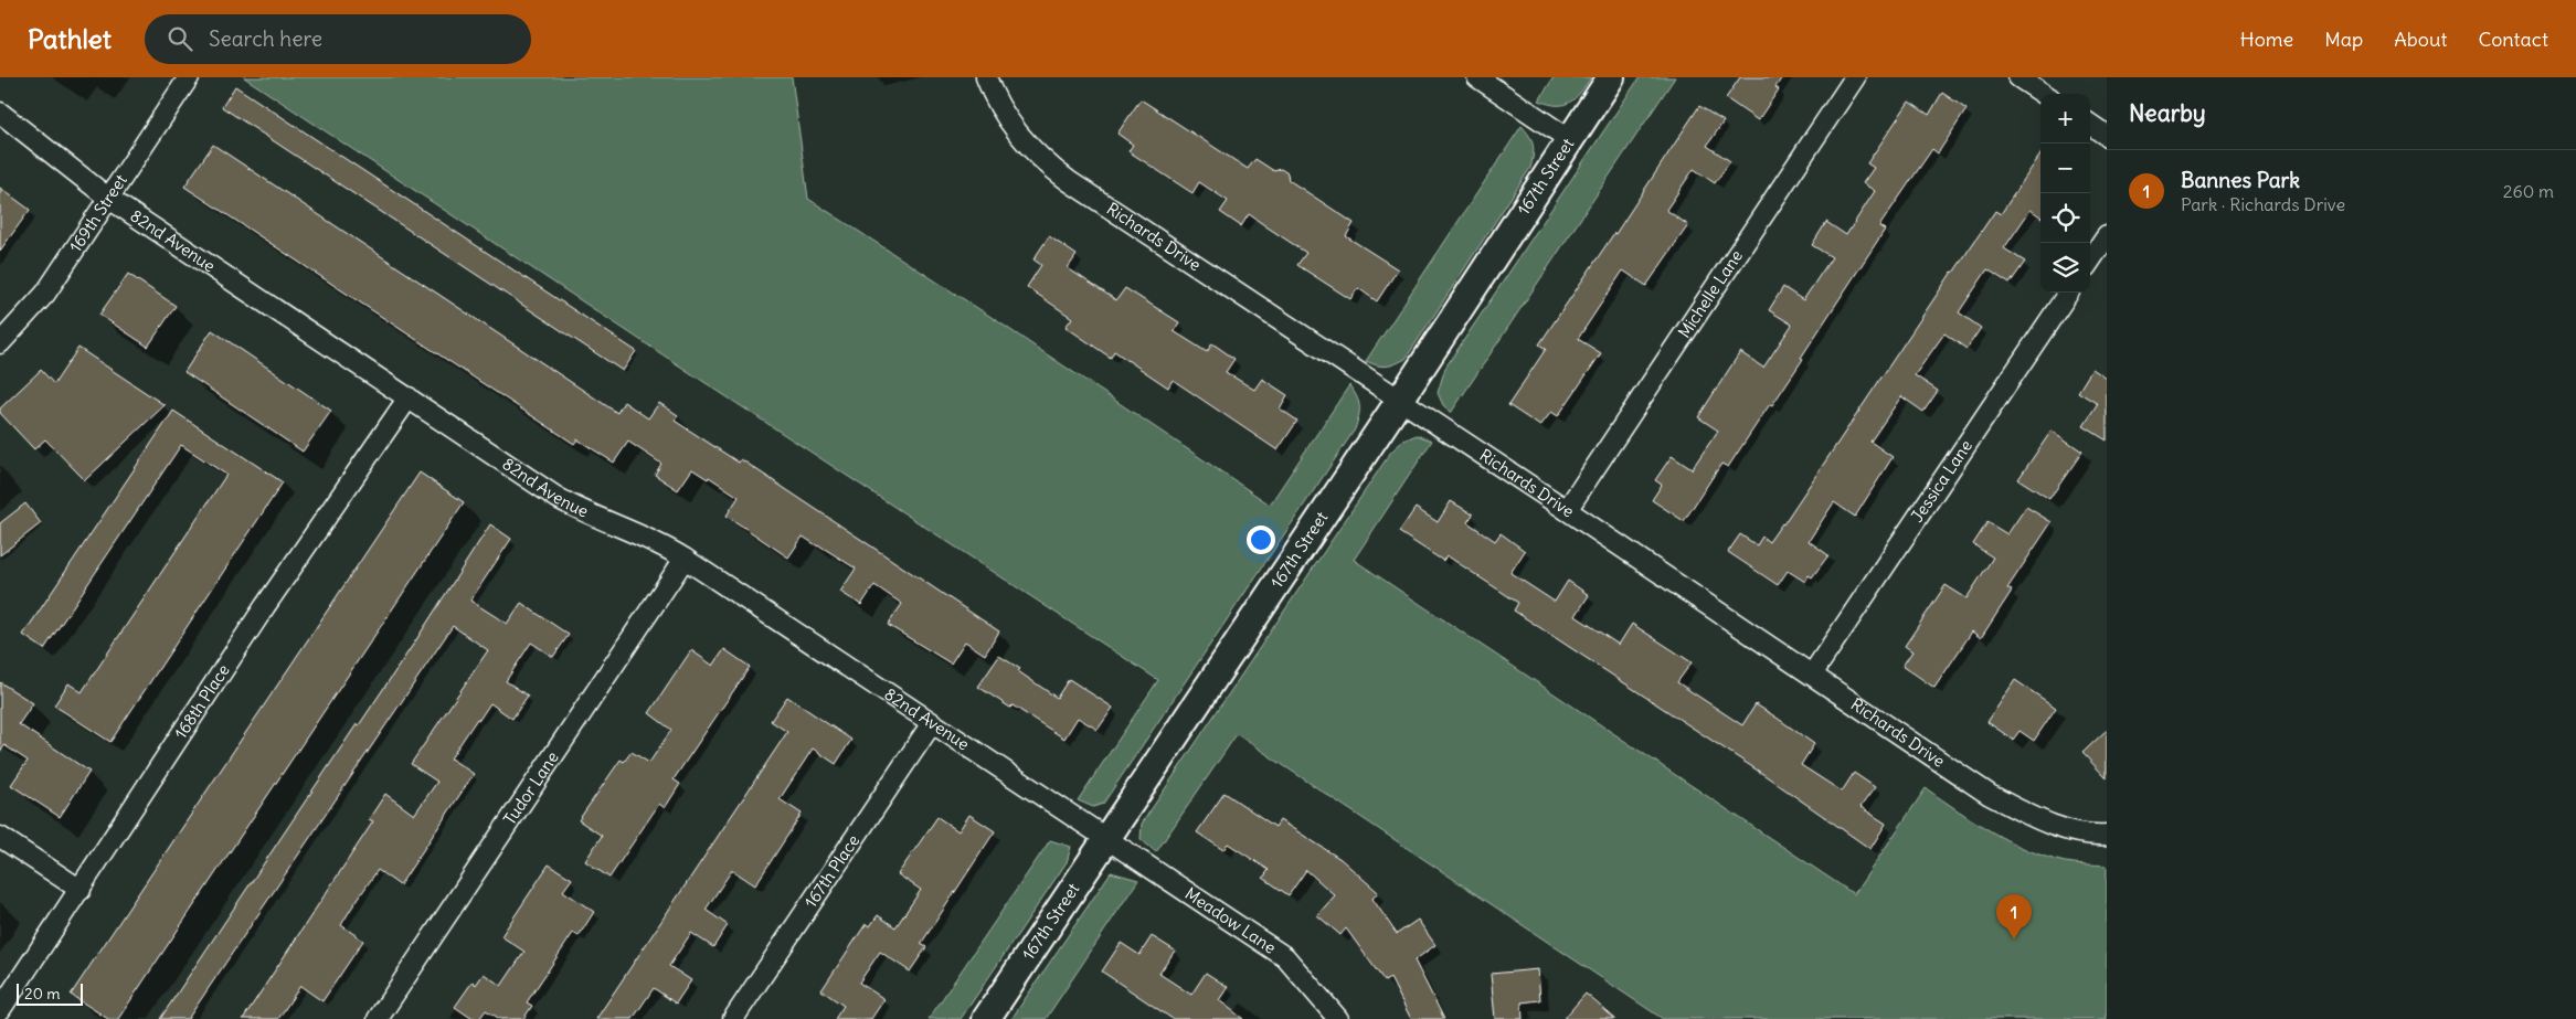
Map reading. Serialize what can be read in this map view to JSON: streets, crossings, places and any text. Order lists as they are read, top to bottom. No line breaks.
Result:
{"streets":{"street":["167th Street","169th Street","Richards Drive","82nd Avenue","Michelle Lane","Jessica Lane","168th Place","Tudor Lane","167th Place","Meadow Lane"]},"crossings":[["167th Street","Richards Drive"],["167th Street","82nd Avenue"],["167th Street","Meadow Lane"],["169th Street","82nd Avenue"],["Richards Drive","Michelle Lane"],["Richards Drive","Jessica Lane"],["82nd Avenue","168th Place"],["82nd Avenue","Tudor Lane"],["82nd Avenue","167th Place"],["82nd Avenue","Meadow Lane"]],"scale_bar":"20 m","page":{"header":"Pathlet","search":"Search here","nav":["Home","Map","About","Contact"],"heading":"Nearby","map_buttons":["+","−"],"list":[{"mark":"1","name":"Bannes Park","note":"Park · Richards Drive","value":"260 m"}],"pins":"1","scale":"20 m"}}
